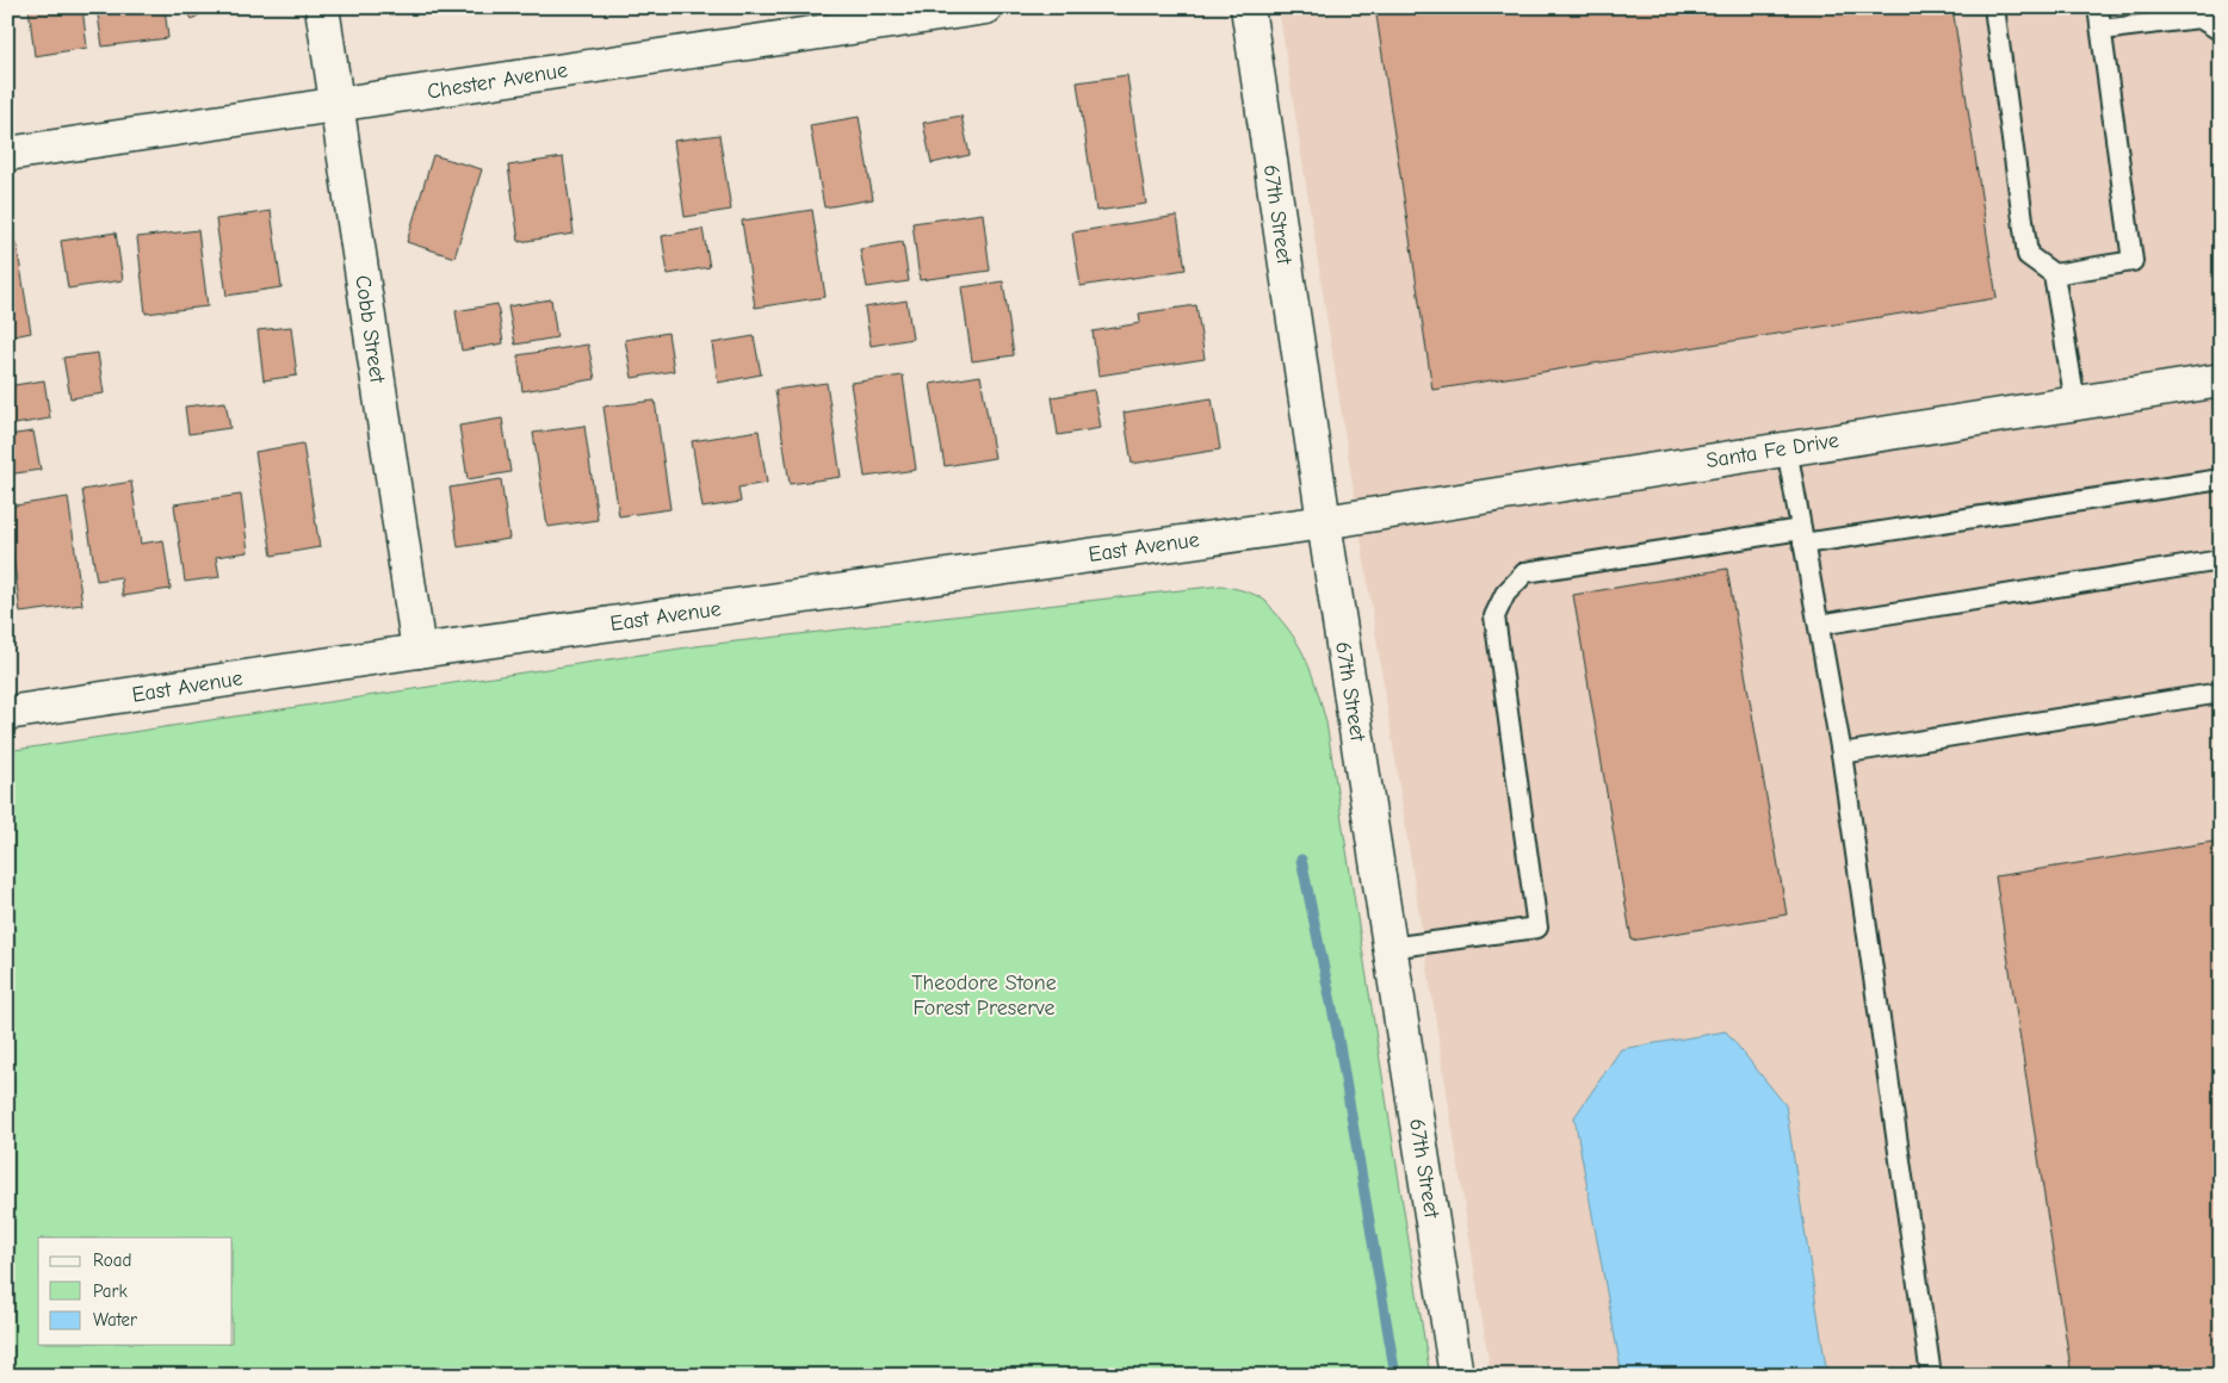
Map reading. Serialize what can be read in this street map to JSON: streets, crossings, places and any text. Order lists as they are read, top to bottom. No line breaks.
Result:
{"streets":{"street":["Chester Avenue","67th Street","Cobb Street","Santa Fe Drive","East Avenue"]},"crossings":[["Chester Avenue","Cobb Street"],["67th Street","Santa Fe Drive"],["67th Street","East Avenue"],["Cobb Street","East Avenue"],["Santa Fe Drive","East Avenue"]],"parks":["Theodore Stone Forest Preserve"],"legend":["Road","Park","Water"]}
